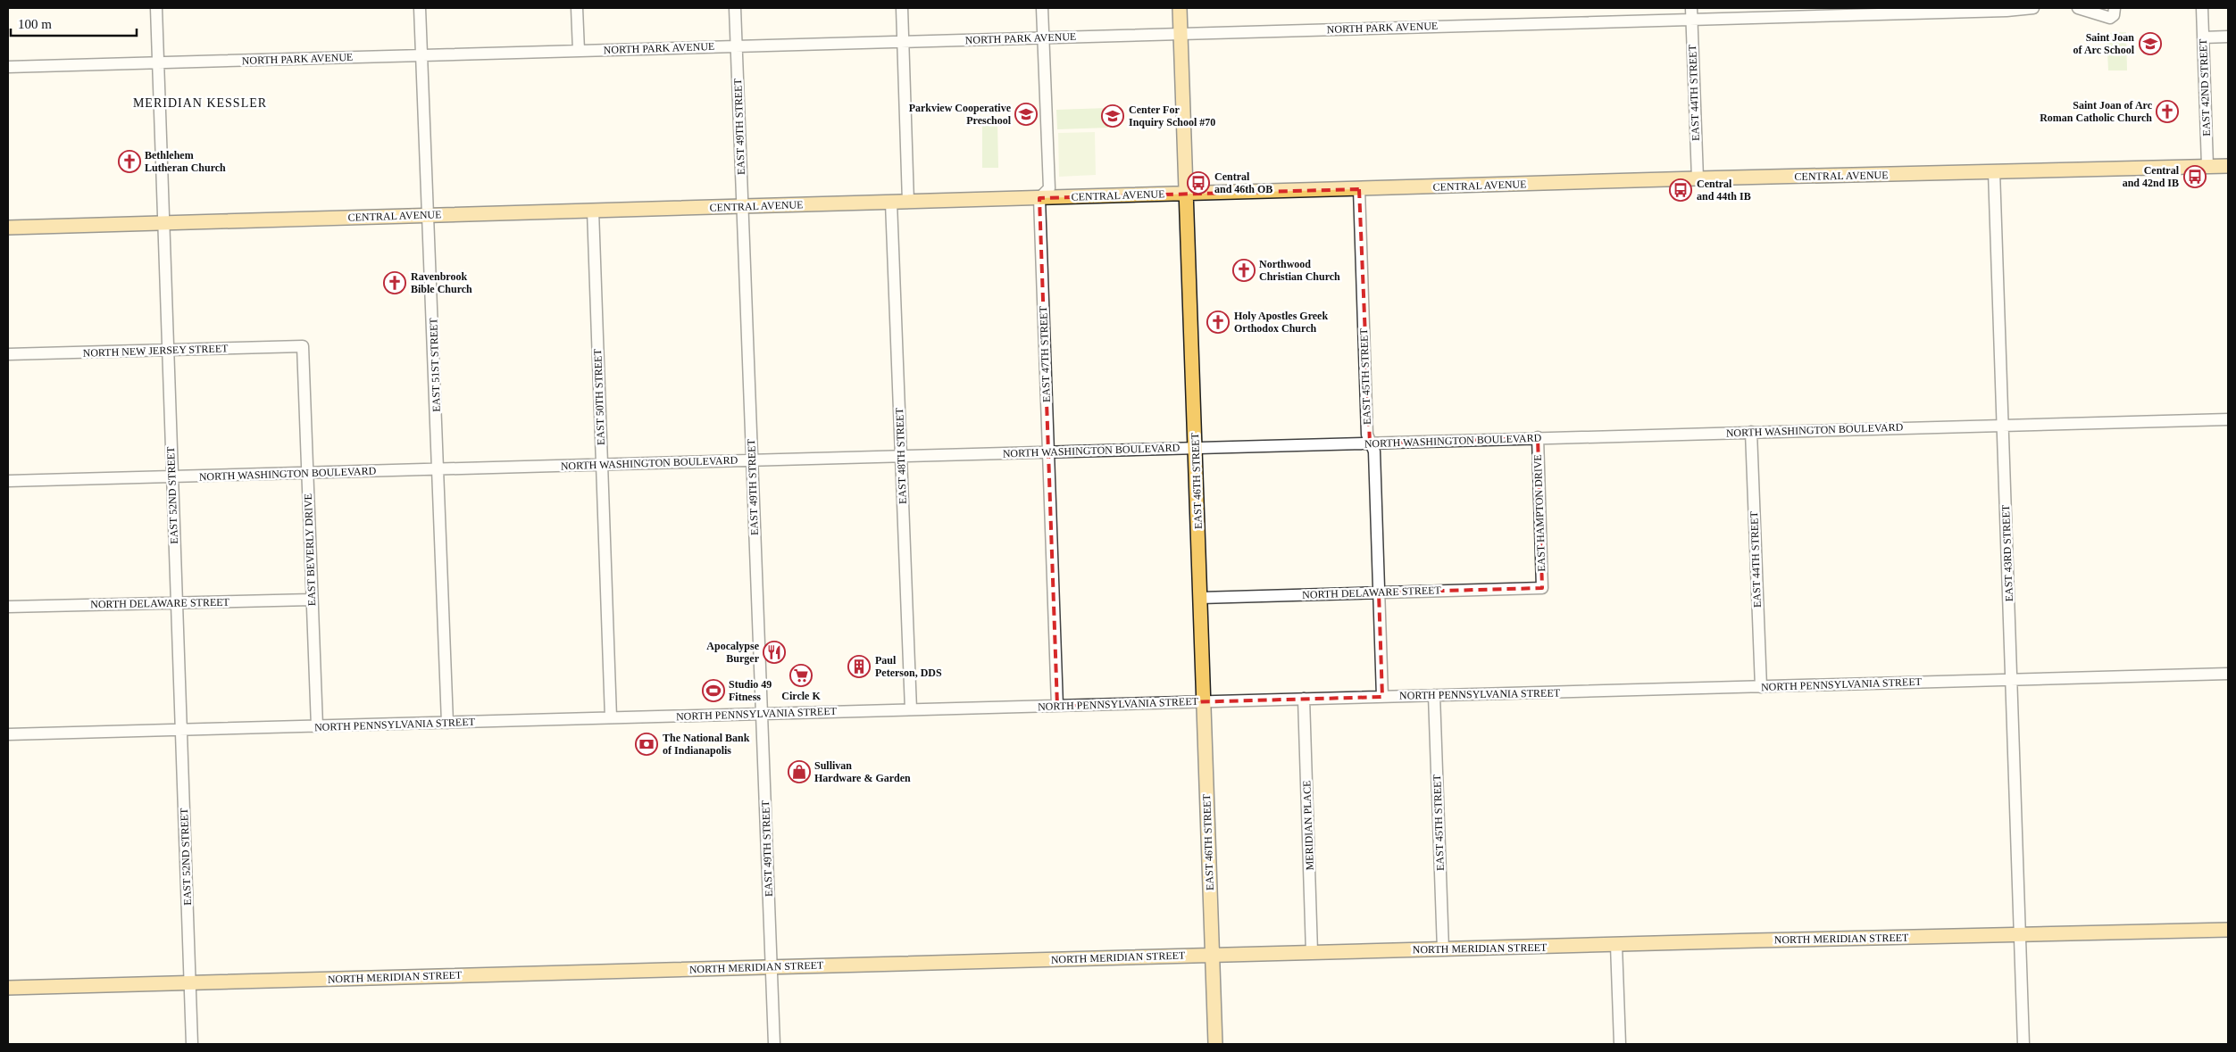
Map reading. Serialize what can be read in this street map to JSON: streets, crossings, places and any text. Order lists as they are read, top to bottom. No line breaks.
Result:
{"streets":{"main road":["CENTRAL AVENUE","EAST 46TH STREET","NORTH MERIDIAN STREET"],"street":["NORTH PARK AVENUE","EAST 42ND STREET","EAST 44TH STREET","EAST 49TH STREET","NORTH NEW JERSEY STREET","EAST 47TH STREET","EAST 51ST STREET","EAST 45TH STREET","EAST 50TH STREET","NORTH WASHINGTON BOULEVARD","EAST 48TH STREET","EAST 52ND STREET","EAST HAMPTON DRIVE","EAST BEVERLY DRIVE","EAST 43RD STREET","NORTH DELAWARE STREET","NORTH PENNSYLVANIA STREET","MERIDIAN PLACE"]},"crossings":[["NORTH PARK AVENUE","EAST 44TH STREET"],["NORTH PARK AVENUE","EAST 49TH STREET"],["NORTH PARK AVENUE","EAST 47TH STREET"],["NORTH PARK AVENUE","EAST 51ST STREET"],["NORTH PARK AVENUE","EAST 46TH STREET"],["NORTH PARK AVENUE","EAST 52ND STREET"],["EAST 42ND STREET","CENTRAL AVENUE"],["EAST 44TH STREET","CENTRAL AVENUE"],["EAST 44TH STREET","NORTH WASHINGTON BOULEVARD"],["EAST 44TH STREET","NORTH PENNSYLVANIA STREET"],["EAST 49TH STREET","CENTRAL AVENUE"],["EAST 49TH STREET","NORTH WASHINGTON BOULEVARD"],["EAST 49TH STREET","NORTH PENNSYLVANIA STREET"],["EAST 49TH STREET","NORTH MERIDIAN STREET"],["CENTRAL AVENUE","EAST 47TH STREET"],["CENTRAL AVENUE","EAST 51ST STREET"],["CENTRAL AVENUE","EAST 45TH STREET"],["CENTRAL AVENUE","EAST 50TH STREET"],["CENTRAL AVENUE","EAST 48TH STREET"],["CENTRAL AVENUE","EAST 46TH STREET"],["CENTRAL AVENUE","EAST 52ND STREET"],["CENTRAL AVENUE","EAST 43RD STREET"],["NORTH NEW JERSEY STREET","EAST 52ND STREET"],["NORTH NEW JERSEY STREET","EAST BEVERLY DRIVE"],["EAST 47TH STREET","NORTH WASHINGTON BOULEVARD"],["EAST 47TH STREET","NORTH PENNSYLVANIA STREET"],["EAST 51ST STREET","NORTH WASHINGTON BOULEVARD"],["EAST 51ST STREET","NORTH PENNSYLVANIA STREET"],["EAST 45TH STREET","NORTH WASHINGTON BOULEVARD"],["EAST 45TH STREET","NORTH DELAWARE STREET"],["EAST 45TH STREET","NORTH PENNSYLVANIA STREET"],["EAST 45TH STREET","NORTH MERIDIAN STREET"],["EAST 50TH STREET","NORTH WASHINGTON BOULEVARD"],["EAST 50TH STREET","NORTH PENNSYLVANIA STREET"],["NORTH WASHINGTON BOULEVARD","EAST 48TH STREET"],["NORTH WASHINGTON BOULEVARD","EAST 46TH STREET"],["NORTH WASHINGTON BOULEVARD","EAST 52ND STREET"],["NORTH WASHINGTON BOULEVARD","EAST HAMPTON DRIVE"],["NORTH WASHINGTON BOULEVARD","EAST BEVERLY DRIVE"],["NORTH WASHINGTON BOULEVARD","EAST 43RD STREET"],["EAST 48TH STREET","NORTH PENNSYLVANIA STREET"],["EAST 46TH STREET","NORTH DELAWARE STREET"],["EAST 46TH STREET","NORTH PENNSYLVANIA STREET"],["EAST 46TH STREET","NORTH MERIDIAN STREET"],["EAST 52ND STREET","NORTH DELAWARE STREET"],["EAST 52ND STREET","NORTH PENNSYLVANIA STREET"],["EAST 52ND STREET","NORTH MERIDIAN STREET"],["EAST HAMPTON DRIVE","NORTH DELAWARE STREET"],["EAST BEVERLY DRIVE","NORTH DELAWARE STREET"],["EAST BEVERLY DRIVE","NORTH PENNSYLVANIA STREET"],["EAST 43RD STREET","NORTH PENNSYLVANIA STREET"],["EAST 43RD STREET","NORTH MERIDIAN STREET"],["NORTH PENNSYLVANIA STREET","MERIDIAN PLACE"],["MERIDIAN PLACE","NORTH MERIDIAN STREET"]],"districts":["MERIDIAN KESSLER"],"places":{"school or university":["Saint Joan of Arc School","Parkview Cooperative Preschool","Center For Inquiry School #70"],"church":["Saint Joan of Arc Roman Catholic Church","Bethlehem Lutheran Church","Northwood Christian Church","Ravenbrook Bible Church","Holy Apostles Greek Orthodox Church"],"bus stop":["Central and 42nd IB","Central and 46th OB","Central and 44th IB"],"restaurant":["Apocalypse Burger"],"building":["Paul Peterson, DDS"],"supermarket":["Circle K"],"sports":["Studio 49 Fitness"],"bank":["The National Bank of Indianapolis"],"shop":["Sullivan Hardware & Garden"]},"scale_bar":"100 m"}
